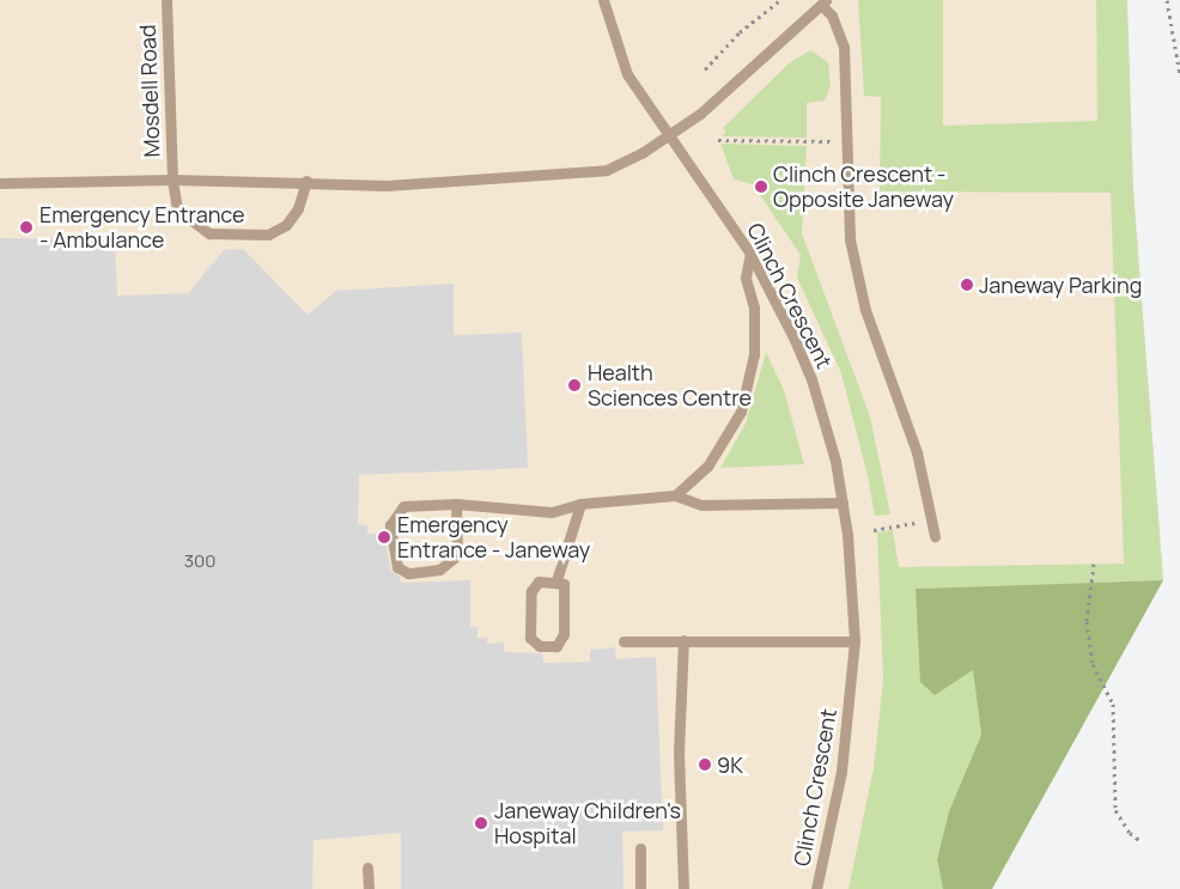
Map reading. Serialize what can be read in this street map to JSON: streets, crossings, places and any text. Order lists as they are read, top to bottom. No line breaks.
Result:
{"streets":{"lane":["Mosdell Road","Clinch Crescent"]},"places":["Clinch Crescent - Opposite Janeway","Emergency Entrance - Ambulance","Janeway Parking","Health Sciences Centre","Emergency Entrance - Janeway","9K","Janeway Children's Hospital"],"house_numbers":["300"]}
